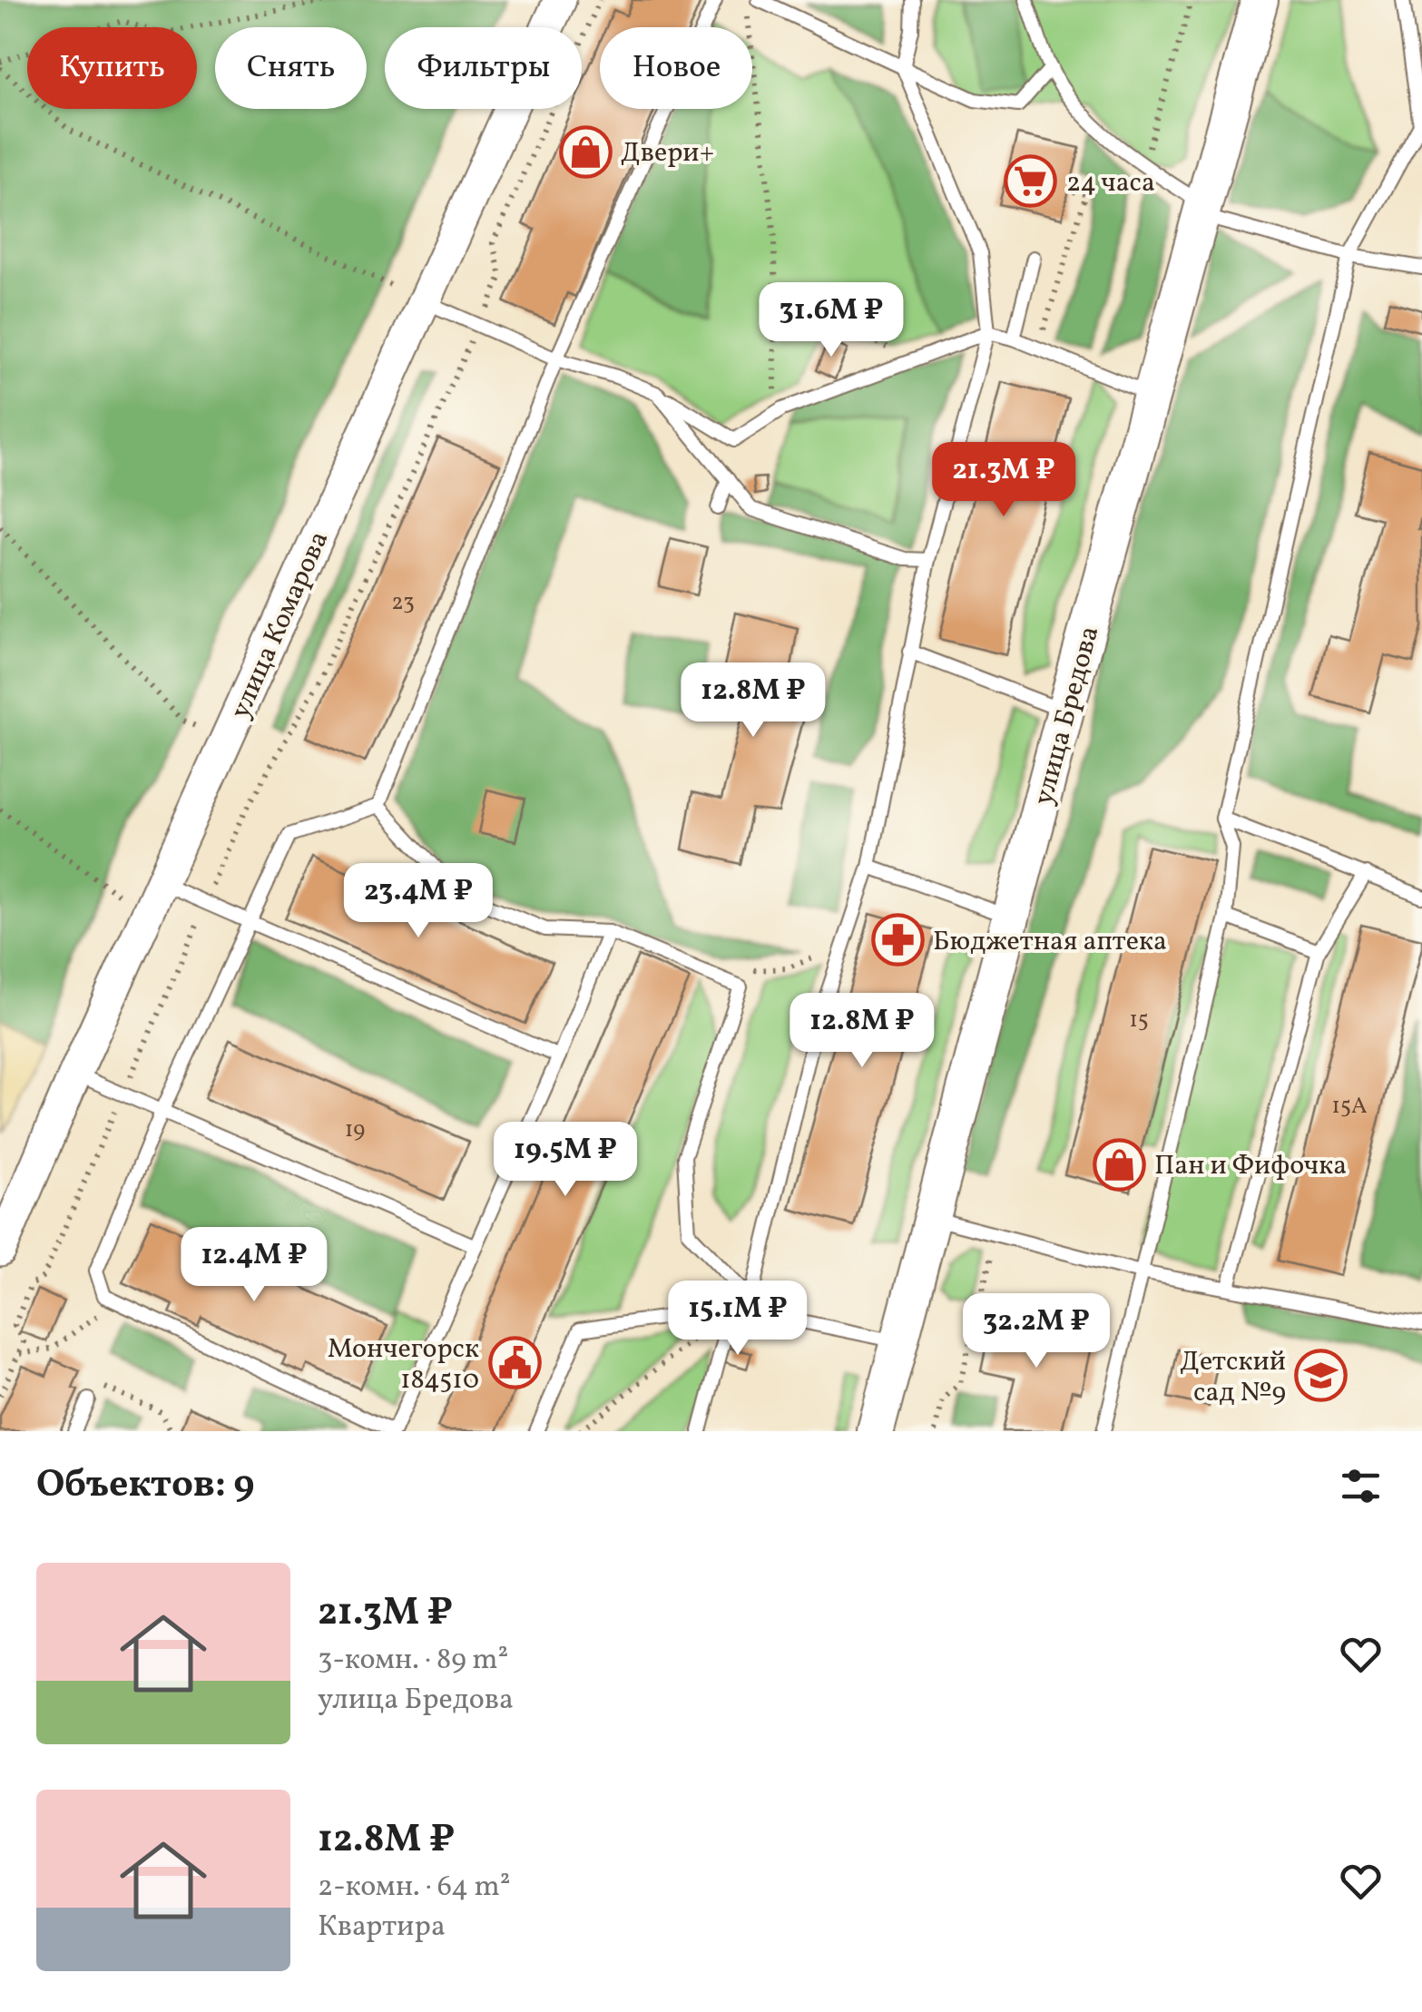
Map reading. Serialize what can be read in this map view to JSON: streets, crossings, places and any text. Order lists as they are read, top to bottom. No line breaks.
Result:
{"streets":{"main road":["улица Бредова"],"street":["улица Комарова"]},"places":{"shop":["Двери+","Пан и Фифочка"],"supermarket":["24 часа"],"pharmacy":["Бюджетная аптека"],"public building":["Мончегорск 184510"],"school or university":["Детский сад №9"]},"house_numbers":["23","15","15А","19"],"page":{"chip":["Купить","Снять","Фильтры","Новое"],"price":["31.6M ₽","21.3M ₽","12.8M ₽","23.4M ₽","12.8M ₽","19.5M ₽","12.4M ₽","15.1M ₽","32.2M ₽"],"heading":"Объектов: 9","list":[{"name":"21.3M ₽","note":"3-комн. · 89 m² · улица Бредова"},{"name":"12.8M ₽","note":"2-комн. · 64 m² · Квартира"}]}}
